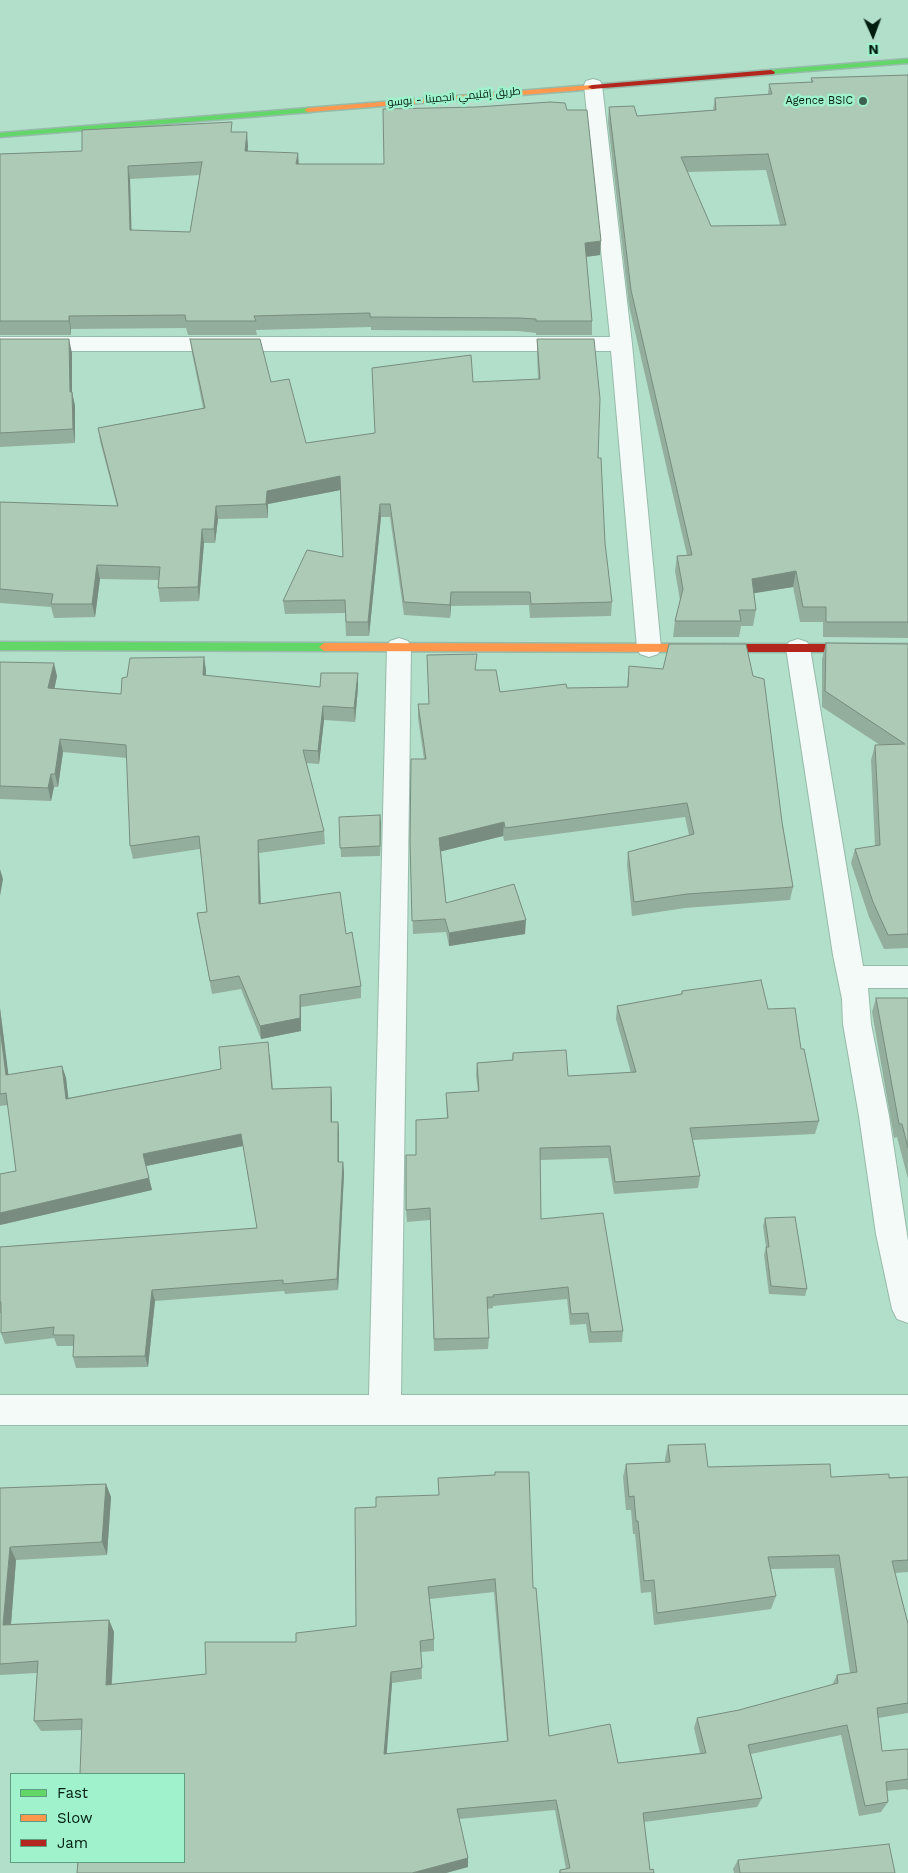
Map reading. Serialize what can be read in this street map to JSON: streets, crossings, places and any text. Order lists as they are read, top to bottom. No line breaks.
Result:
{"streets":{"main road":["طريق إقليمي انجمينا - بوسو"]},"places":["Agence BSIC"],"legend":["Fast","Slow","Jam"],"north":"bottom"}
